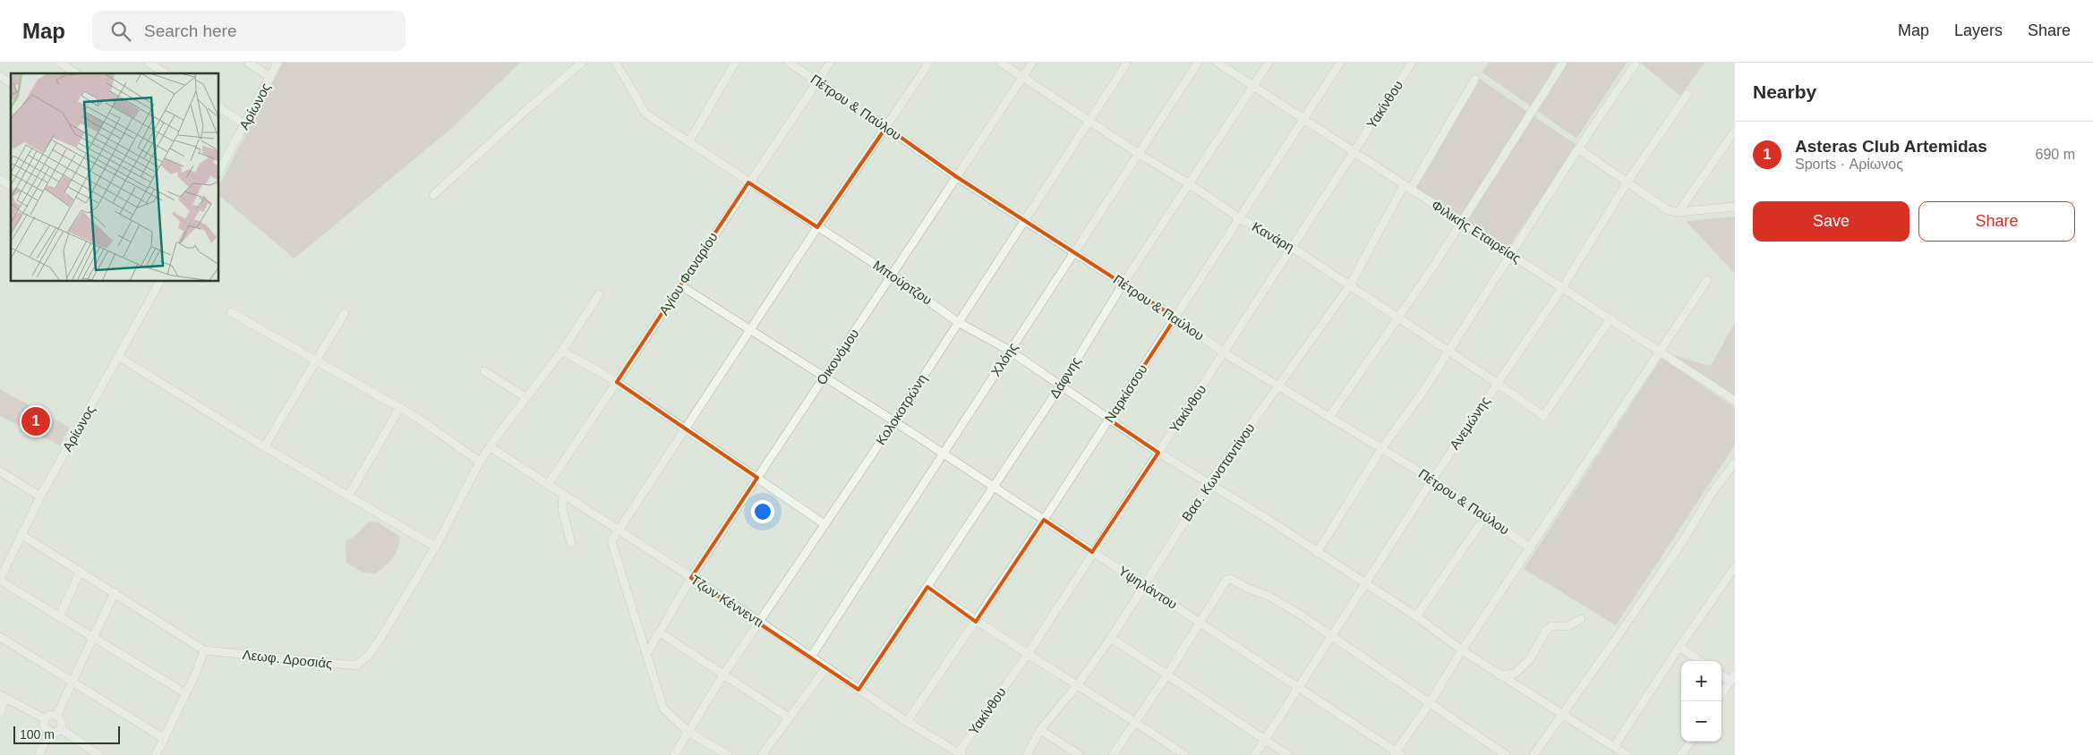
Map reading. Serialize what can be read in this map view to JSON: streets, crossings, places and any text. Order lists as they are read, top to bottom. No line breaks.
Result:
{"streets":{"street":["Υακίνθου","Αρίωνος","Πέτρου & Παύλου","Φιλικής Εταιρείας","Κανάρη","Αγίου Φαναρίου","Μπούρτζου","Οικονόμου","Χλόης","Δάφνης","Ναρκίσσου","Κολοκοτρώνη","Ανεμώνης","Βασ. Κωνσταντίνου","Υψηλάντου","Τζων Κέννεντι","Λεωφ. Δροσιάς"]},"crossings":[["Υακίνθου","Πέτρου & Παύλου"],["Υακίνθου","Φιλικής Εταιρείας"],["Υακίνθου","Κανάρη"],["Υακίνθου","Μπούρτζου"],["Υακίνθου","Υψηλάντου"],["Υακίνθου","Τζων Κέννεντι"],["Αρίωνος","Λεωφ. Δροσιάς"],["Πέτρου & Παύλου","Αγίου Φαναρίου"],["Πέτρου & Παύλου","Οικονόμου"],["Πέτρου & Παύλου","Χλόης"],["Πέτρου & Παύλου","Δάφνης"],["Πέτρου & Παύλου","Ναρκίσσου"],["Πέτρου & Παύλου","Κολοκοτρώνη"],["Πέτρου & Παύλου","Ανεμώνης"],["Πέτρου & Παύλου","Βασ. Κωνσταντίνου"],["Φιλικής Εταιρείας","Κανάρη"],["Φιλικής Εταιρείας","Δάφνης"],["Φιλικής Εταιρείας","Ναρκίσσου"],["Φιλικής Εταιρείας","Ανεμώνης"],["Φιλικής Εταιρείας","Βασ. Κωνσταντίνου"],["Κανάρη","Οικονόμου"],["Κανάρη","Χλόης"],["Κανάρη","Δάφνης"],["Κανάρη","Ναρκίσσου"],["Κανάρη","Κολοκοτρώνη"],["Κανάρη","Ανεμώνης"],["Κανάρη","Βασ. Κωνσταντίνου"],["Αγίου Φαναρίου","Μπούρτζου"],["Αγίου Φαναρίου","Υψηλάντου"],["Αγίου Φαναρίου","Τζων Κέννεντι"],["Μπούρτζου","Οικονόμου"],["Μπούρτζου","Χλόης"],["Μπούρτζου","Δάφνης"],["Μπούρτζου","Ναρκίσσου"],["Μπούρτζου","Κολοκοτρώνη"],["Μπούρτζου","Ανεμώνης"],["Μπούρτζου","Βασ. Κωνσταντίνου"],["Οικονόμου","Υψηλάντου"],["Οικονόμου","Τζων Κέννεντι"],["Χλόης","Υψηλάντου"],["Χλόης","Τζων Κέννεντι"],["Δάφνης","Υψηλάντου"],["Δάφνης","Τζων Κέννεντι"],["Ναρκίσσου","Υψηλάντου"],["Ναρκίσσου","Τζων Κέννεντι"],["Κολοκοτρώνη","Υψηλάντου"],["Κολοκοτρώνη","Τζων Κέννεντι"],["Ανεμώνης","Υψηλάντου"],["Βασ. Κωνσταντίνου","Υψηλάντου"],["Τζων Κέννεντι","Λεωφ. Δροσιάς"]],"scale_bar":"100 m","page":{"header":"Map","search":"Search here","nav":["Map","Layers","Share"],"heading":"Nearby","list":[{"mark":"1","name":"Asteras Club Artemidas","note":"Sports · Αρίωνος","value":"690 m"}],"buttons":["Save","Share"],"pins":"1","map_buttons":["+","−"],"scale":"100 m"}}
